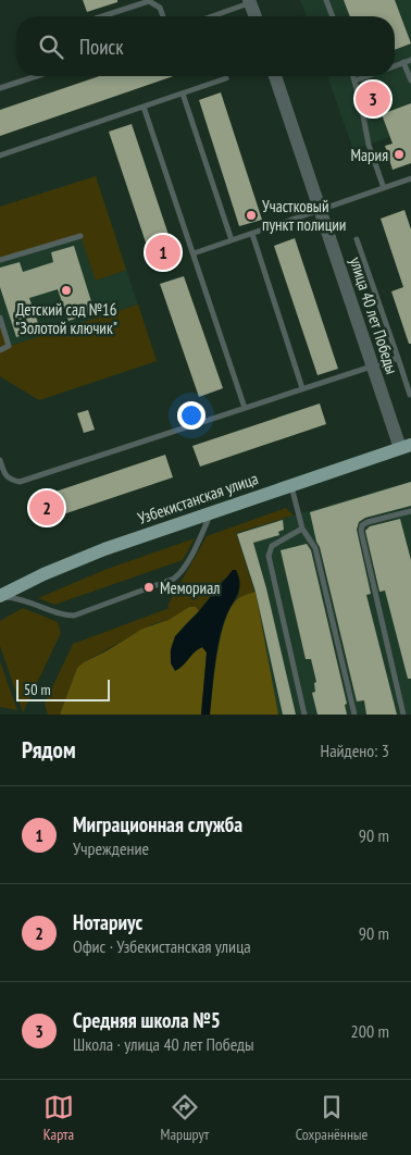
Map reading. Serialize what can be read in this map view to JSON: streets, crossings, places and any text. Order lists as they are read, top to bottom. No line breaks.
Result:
{"streets":{"main road":["Узбекистанская улица"],"street":["улица 40 лет Победы"]},"crossings":[["улица 40 лет Победы","Узбекистанская улица"]],"places":["Мария","Участковый пункт полиции","Детский сад №16 \"Золотой ключик\"","Мемориал"],"scale_bar":"50 m","page":{"search":"Поиск","pins":["3","1","2"],"scale":"50 m","heading":["Рядом","Найдено: 3"],"list":[{"mark":"1","name":"Миграционная служба","note":"Учреждение","value":"90 m"},{"mark":"2","name":"Нотариус","note":"Офис · Узбекистанская улица","value":"90 m"},{"mark":"3","name":"Средняя школа №5","note":"Школа · улица 40 лет Победы","value":"200 m"}],"nav":["Карта","Маршрут","Сохранённые"]}}
